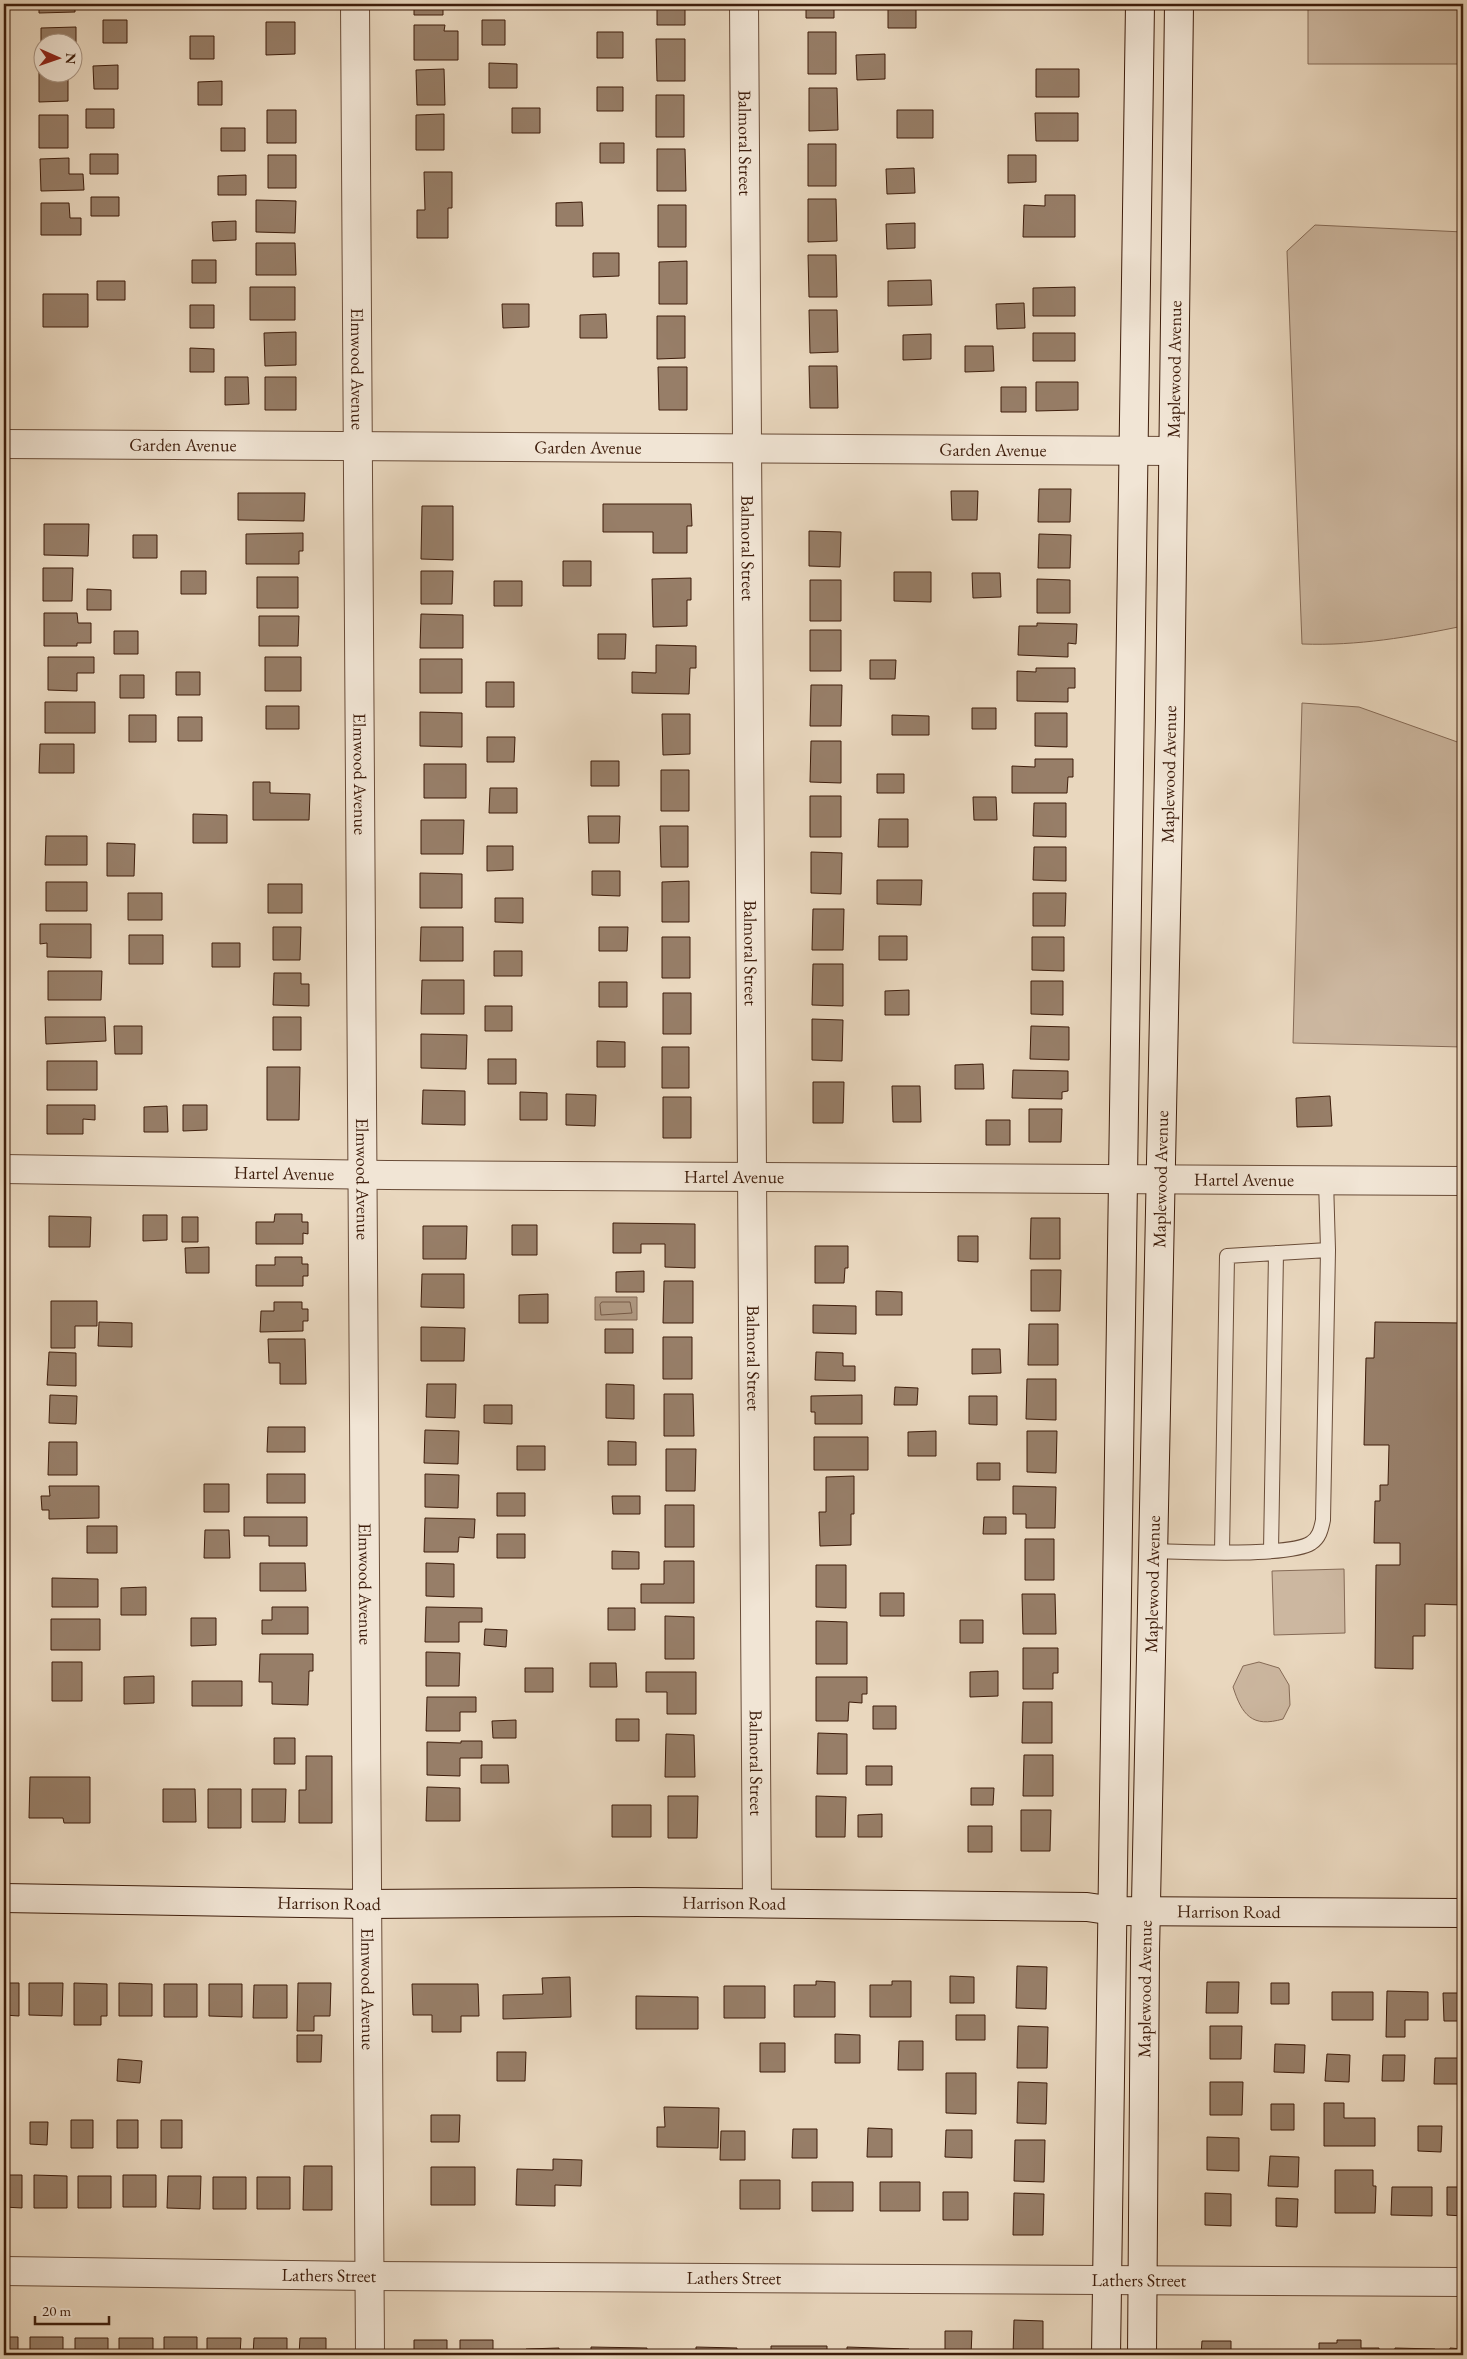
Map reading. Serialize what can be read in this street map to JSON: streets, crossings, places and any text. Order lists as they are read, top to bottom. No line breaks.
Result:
{"streets":{"street":["Balmoral Street","Elmwood Avenue","Maplewood Avenue","Garden Avenue","Hartel Avenue","Harrison Road","Lathers Street"]},"crossings":[["Balmoral Street","Garden Avenue"],["Balmoral Street","Hartel Avenue"],["Balmoral Street","Harrison Road"],["Elmwood Avenue","Garden Avenue"],["Elmwood Avenue","Hartel Avenue"],["Elmwood Avenue","Harrison Road"],["Elmwood Avenue","Lathers Street"],["Maplewood Avenue","Garden Avenue"],["Maplewood Avenue","Hartel Avenue"],["Maplewood Avenue","Harrison Road"],["Maplewood Avenue","Lathers Street"]],"scale_bar":"20 m","north":"right"}
